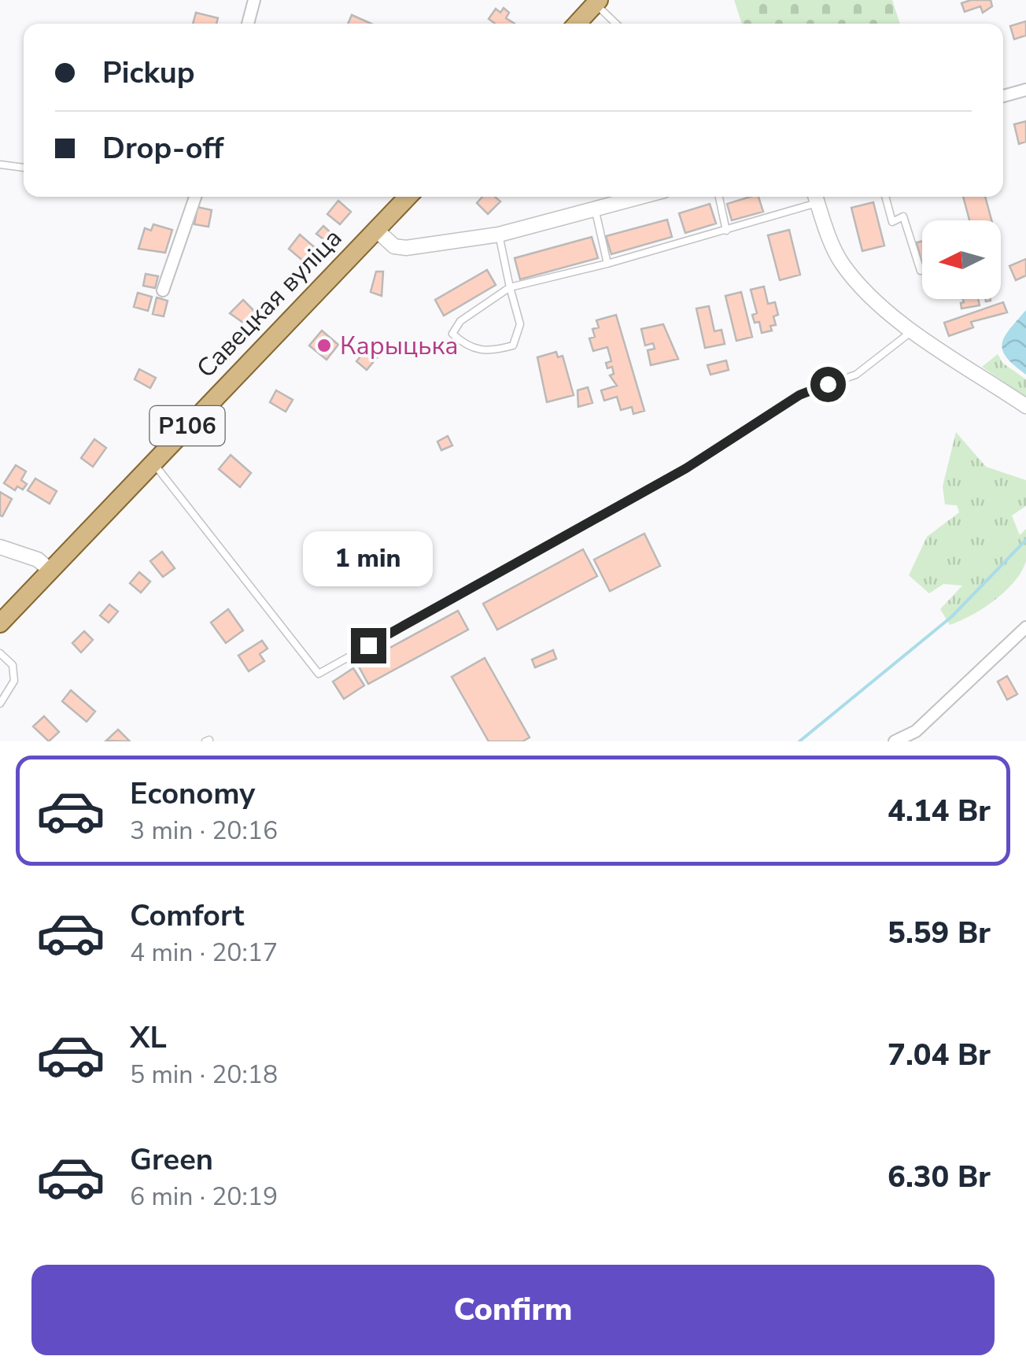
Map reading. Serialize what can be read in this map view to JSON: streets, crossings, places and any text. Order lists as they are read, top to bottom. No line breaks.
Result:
{"streets":{"main road":["Савецкая вуліца","Р106"]},"places":["Карыцька"],"north":"left","page":{"banner":["Pickup","Drop-off"],"bubble":"1 min","list":[{"name":"Economy","note":"3 min · 20:16","value":"4.14 Br"},{"name":"Comfort","note":"4 min · 20:17","value":"5.59 Br"},{"name":"XL","note":"5 min · 20:18","value":"7.04 Br"},{"name":"Green","note":"6 min · 20:19","value":"6.30 Br"}],"buttons":"Confirm"}}
